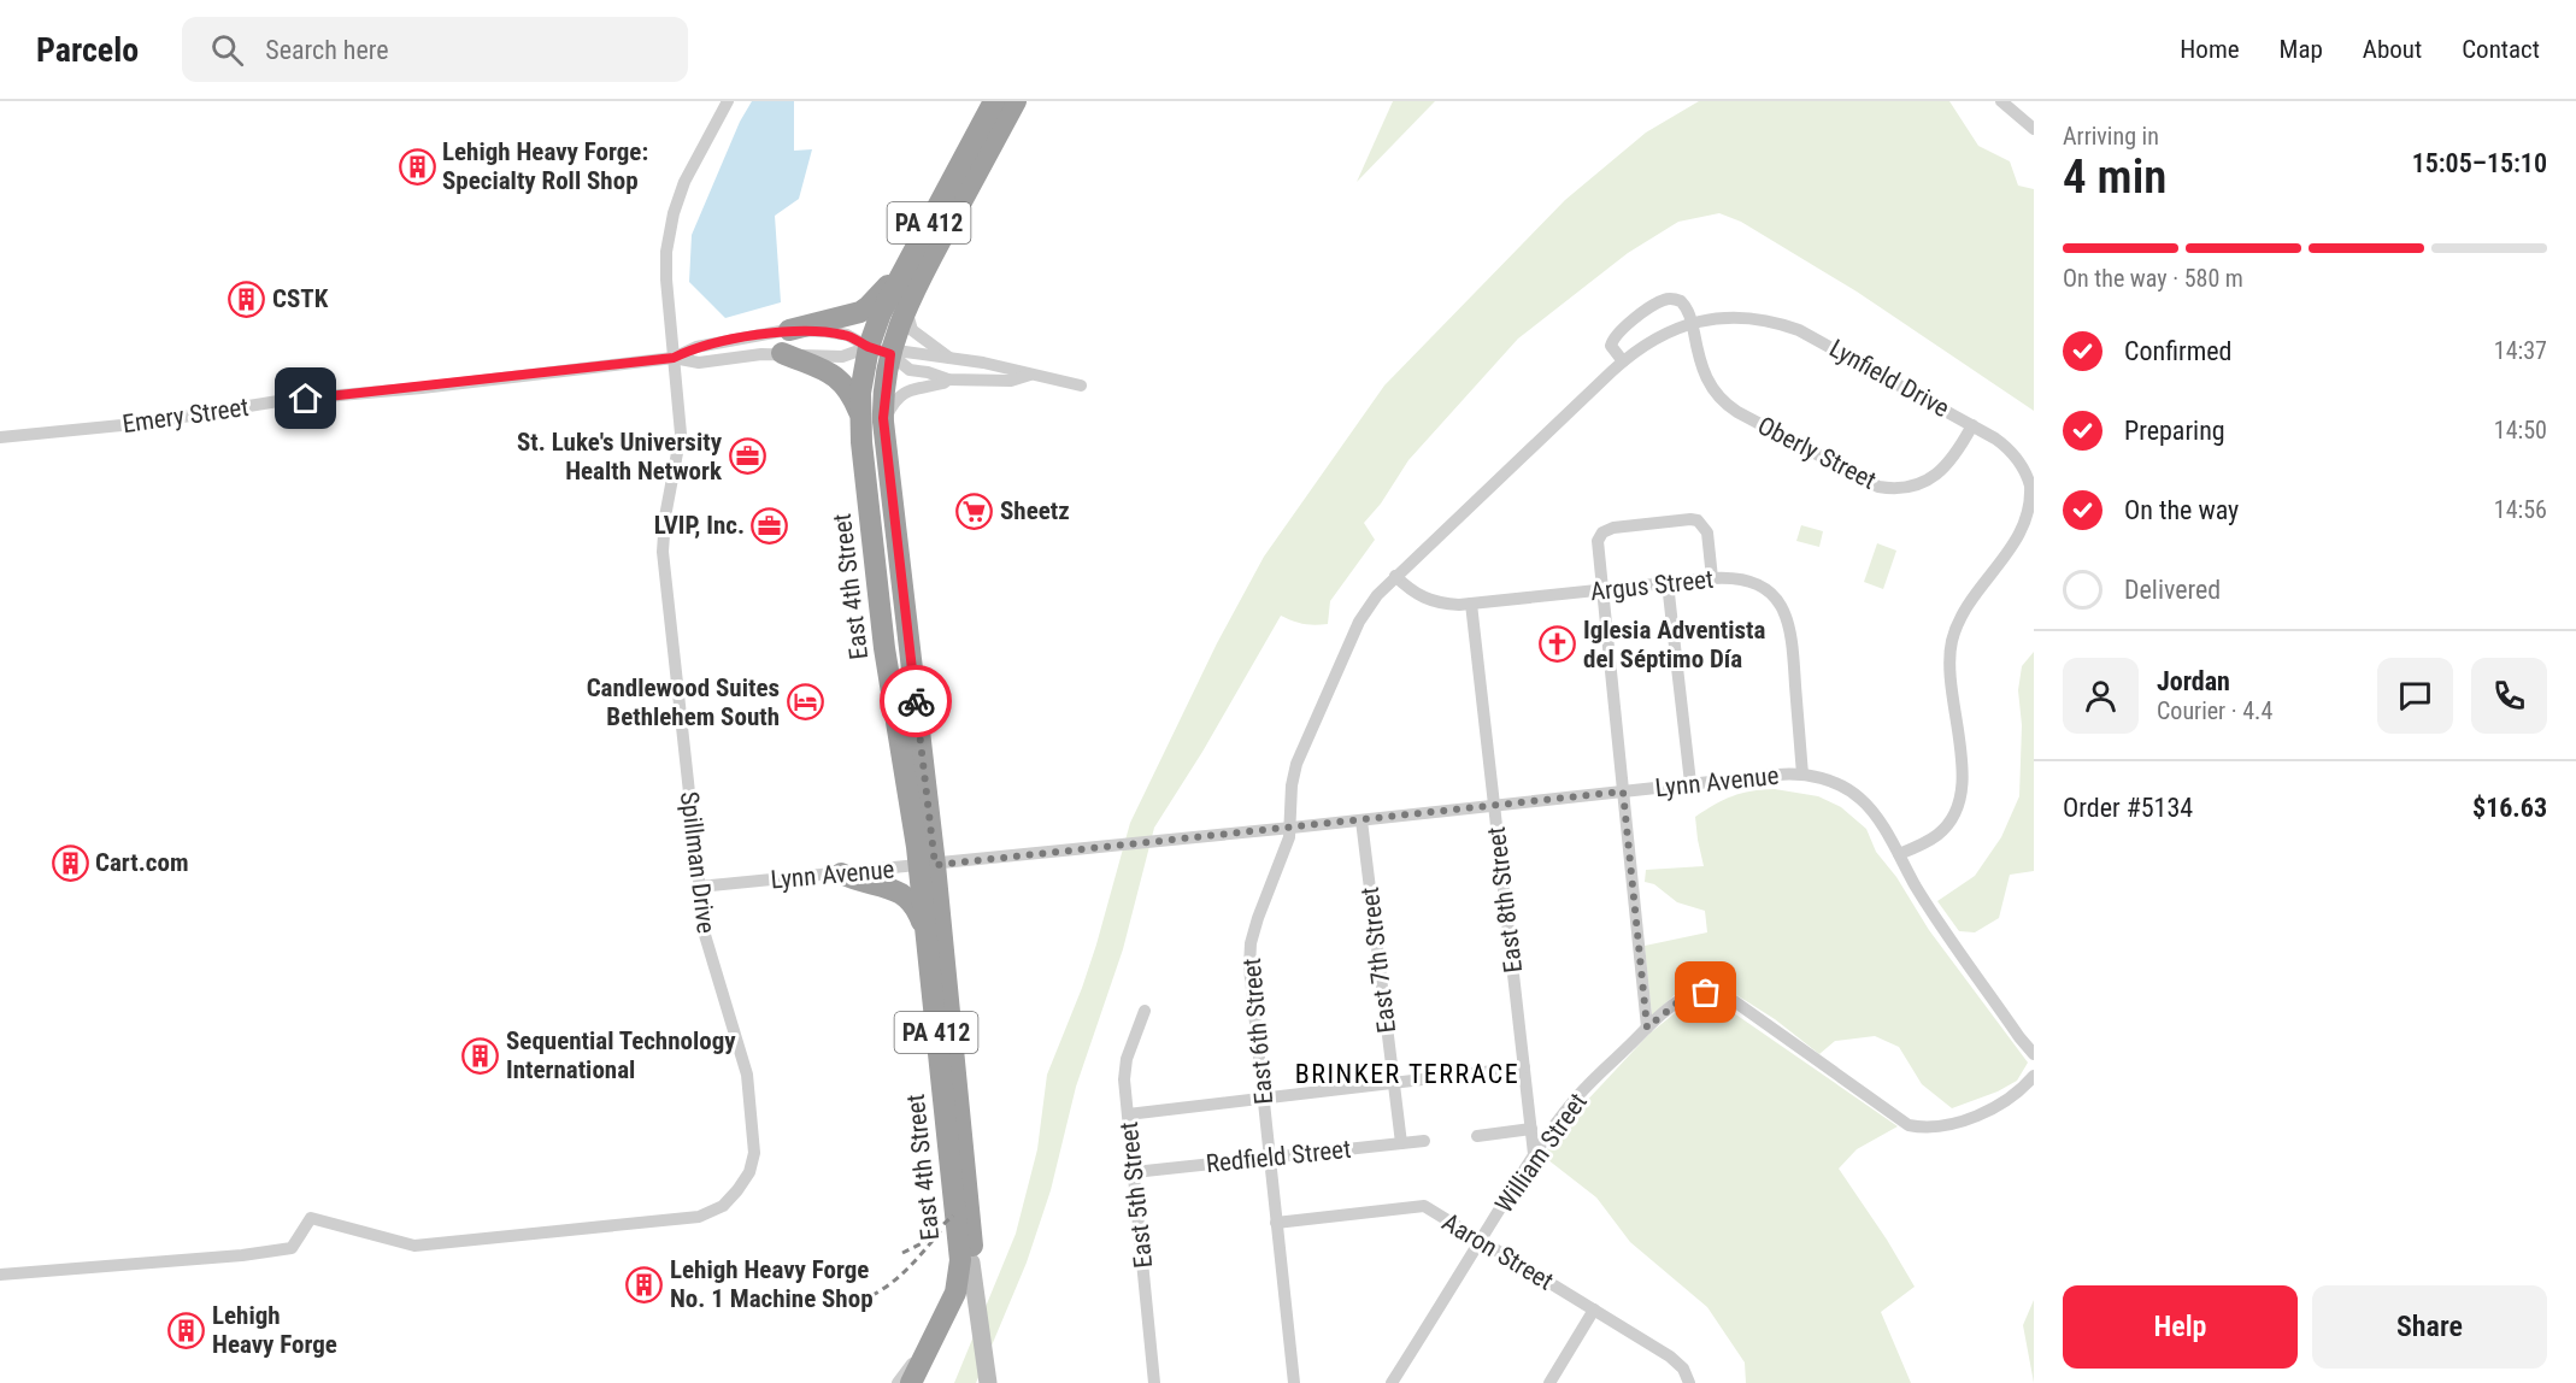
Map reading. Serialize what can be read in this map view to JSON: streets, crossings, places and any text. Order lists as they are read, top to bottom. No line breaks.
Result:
{"streets":{"highway":["PA 412","East 4th Street"],"street":["Lynfield Drive","Emery Street","Oberly Street","Argus Street","Lynn Avenue","Spillman Drive","East 8th Street","East 7th Street","East 6th Street","William Street","Redfield Street","East 5th Street","Aaron Street"]},"crossings":[["PA 412","East 4th Street"],["Lynfield Drive","Oberly Street"],["Lynfield Drive","Argus Street"],["Lynfield Drive","Lynn Avenue"],["Lynfield Drive","East 6th Street"],["Emery Street","East 4th Street"],["Emery Street","Spillman Drive"],["Argus Street","Lynn Avenue"],["Argus Street","East 8th Street"],["Argus Street","East 6th Street"],["East 4th Street","Lynn Avenue"],["Lynn Avenue","Spillman Drive"],["Lynn Avenue","East 8th Street"],["Lynn Avenue","East 7th Street"],["Lynn Avenue","East 6th Street"],["East 8th Street","William Street"],["East 7th Street","Redfield Street"],["East 6th Street","Redfield Street"],["East 6th Street","Aaron Street"],["William Street","Aaron Street"],["Redfield Street","East 5th Street"]],"districts":["BRINKER TERRACE"],"places":{"building":["Lehigh Heavy Forge: Specialty Roll Shop","CSTK","Cart.com","Sequential Technology International","Lehigh Heavy Forge No. 1 Machine Shop","Lehigh Heavy Forge"],"office":["St. Luke's University Health Network","LVIP, Inc."],"supermarket":["Sheetz"],"church":["Iglesia Adventista del Séptimo Día"],"hotel":["Candlewood Suites Bethlehem South"]},"page":{"header":"Parcelo","search":"Search here","nav":["Home","Map","About","Contact"],"heading":["4 min","Arriving in","15:05–15:10"],"panel":["Jordan","Courier · 4.4","Order #5134","$16.63"],"bar":"On the way · 580 m","list":[["Confirmed","14:37"],["Preparing","14:50"],["On the way","14:56"],"Delivered"],"buttons":["Help","Share"]}}
